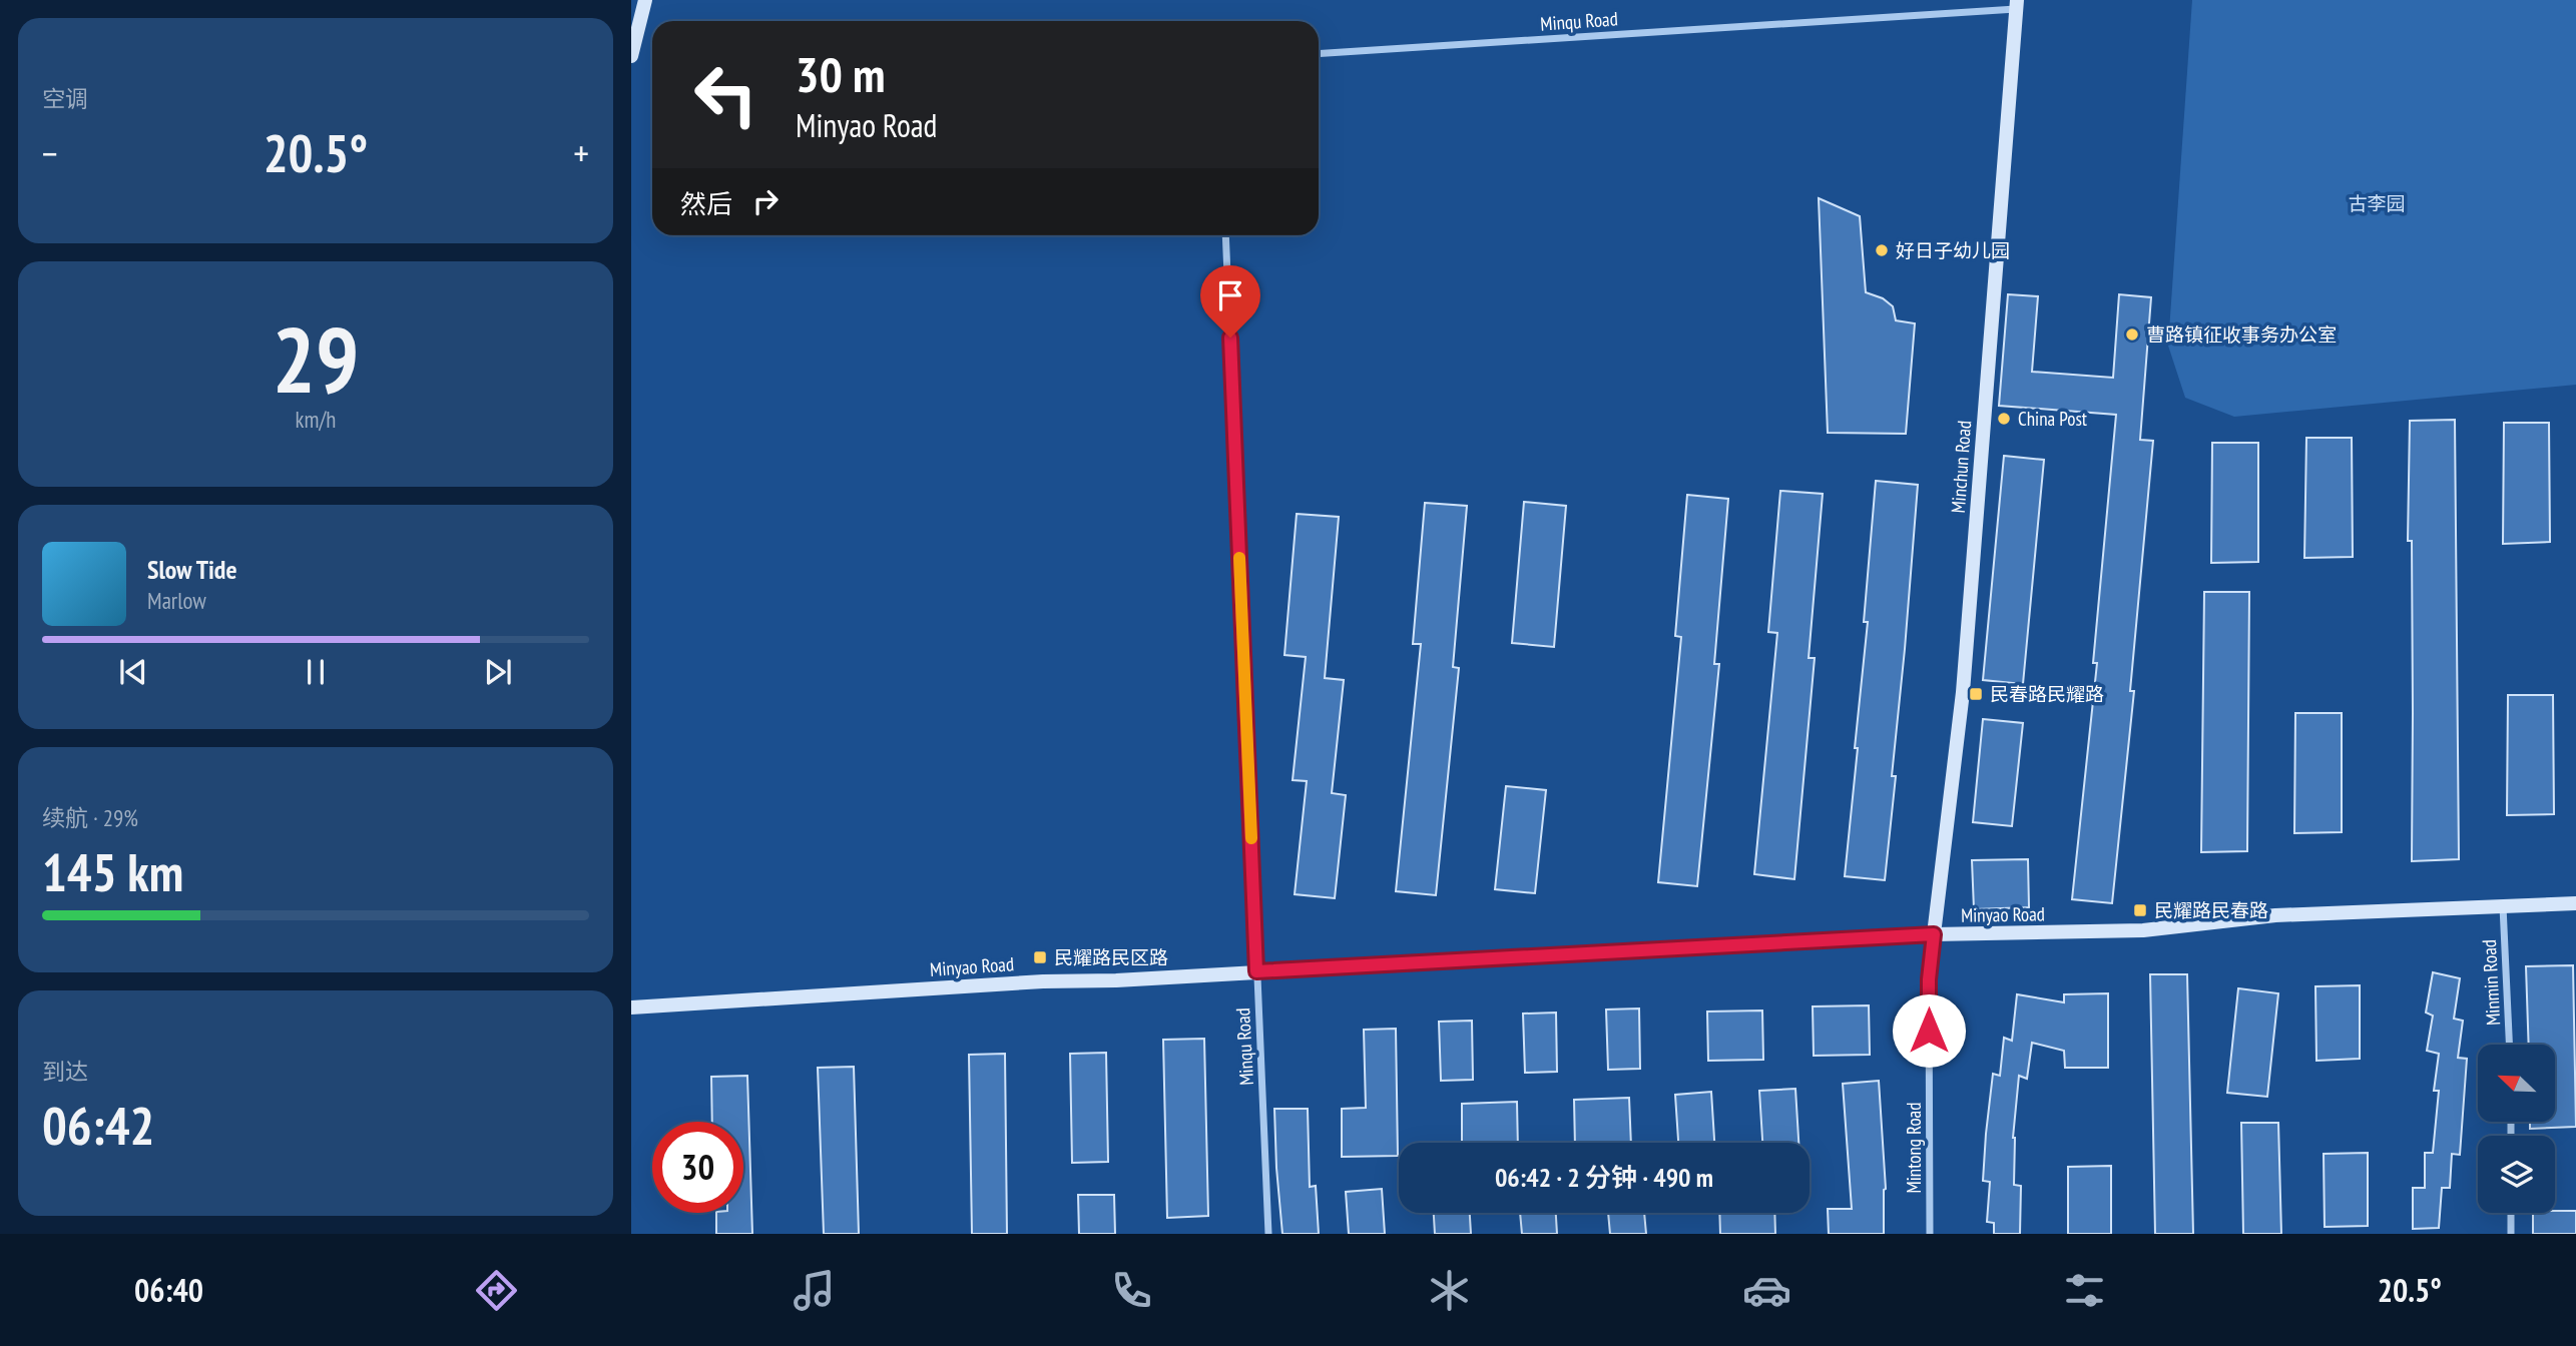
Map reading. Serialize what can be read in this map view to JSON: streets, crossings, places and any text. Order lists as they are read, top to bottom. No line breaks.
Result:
{"streets":{"street":["Minqu Road","Minchun Road","Minyao Road","Minmin Road","Mintong Road"]},"crossings":[["Minqu Road","Minchun Road"],["Minqu Road","Minyao Road"],["Minchun Road","Minyao Road"],["Minchun Road","Mintong Road"],["Minyao Road","Minmin Road"],["Minyao Road","Mintong Road"]],"parks":["古李园"],"places":{"other":["好日子幼儿园","曹路镇征收事务办公室","China Post"],"transit":["民春路民耀路","民耀路民春路","民耀路民区路"]},"north":"top left","page":{"tile":["空调",["29","km/h"],["续航 · 29%","145 km"],["到达","06:42"]],"turn":["30 m","Minyao Road"],"heat":["−","20.5°","+"],"then":"然后","song":["Slow Tide","Marlow"],"limit":"30","trip":"06:42 · 2 分钟 · 490 m","tabs":["06:40","20.5°"]}}
